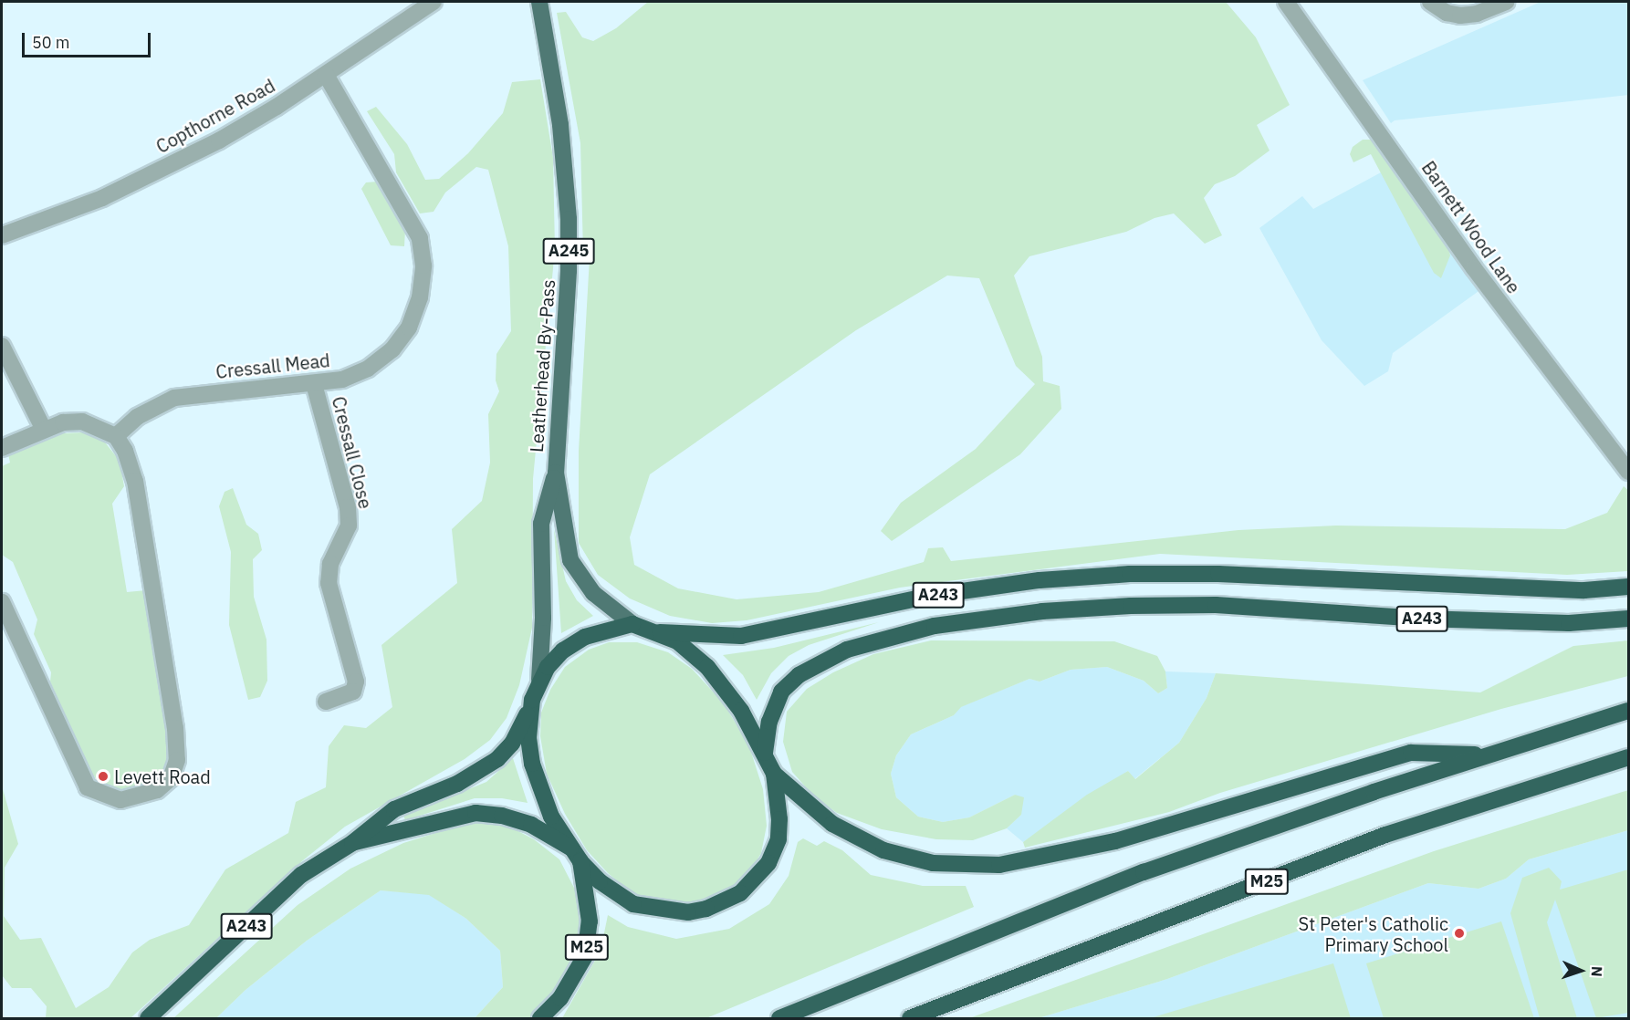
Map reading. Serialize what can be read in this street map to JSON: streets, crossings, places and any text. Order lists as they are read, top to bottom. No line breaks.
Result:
{"streets":{"highway":["A243","M25"],"main road":["A245","Leatherhead By-Pass"],"street":["Copthorne Road","Barnett Wood Lane","Cressall Mead","Cressall Close"]},"crossings":[["Copthorne Road","Cressall Mead"],["Cressall Mead","Cressall Close"],["A243","M25"]],"places":["Levett Road","St Peter's Catholic Primary School"],"scale_bar":"50 m","north":"right"}
